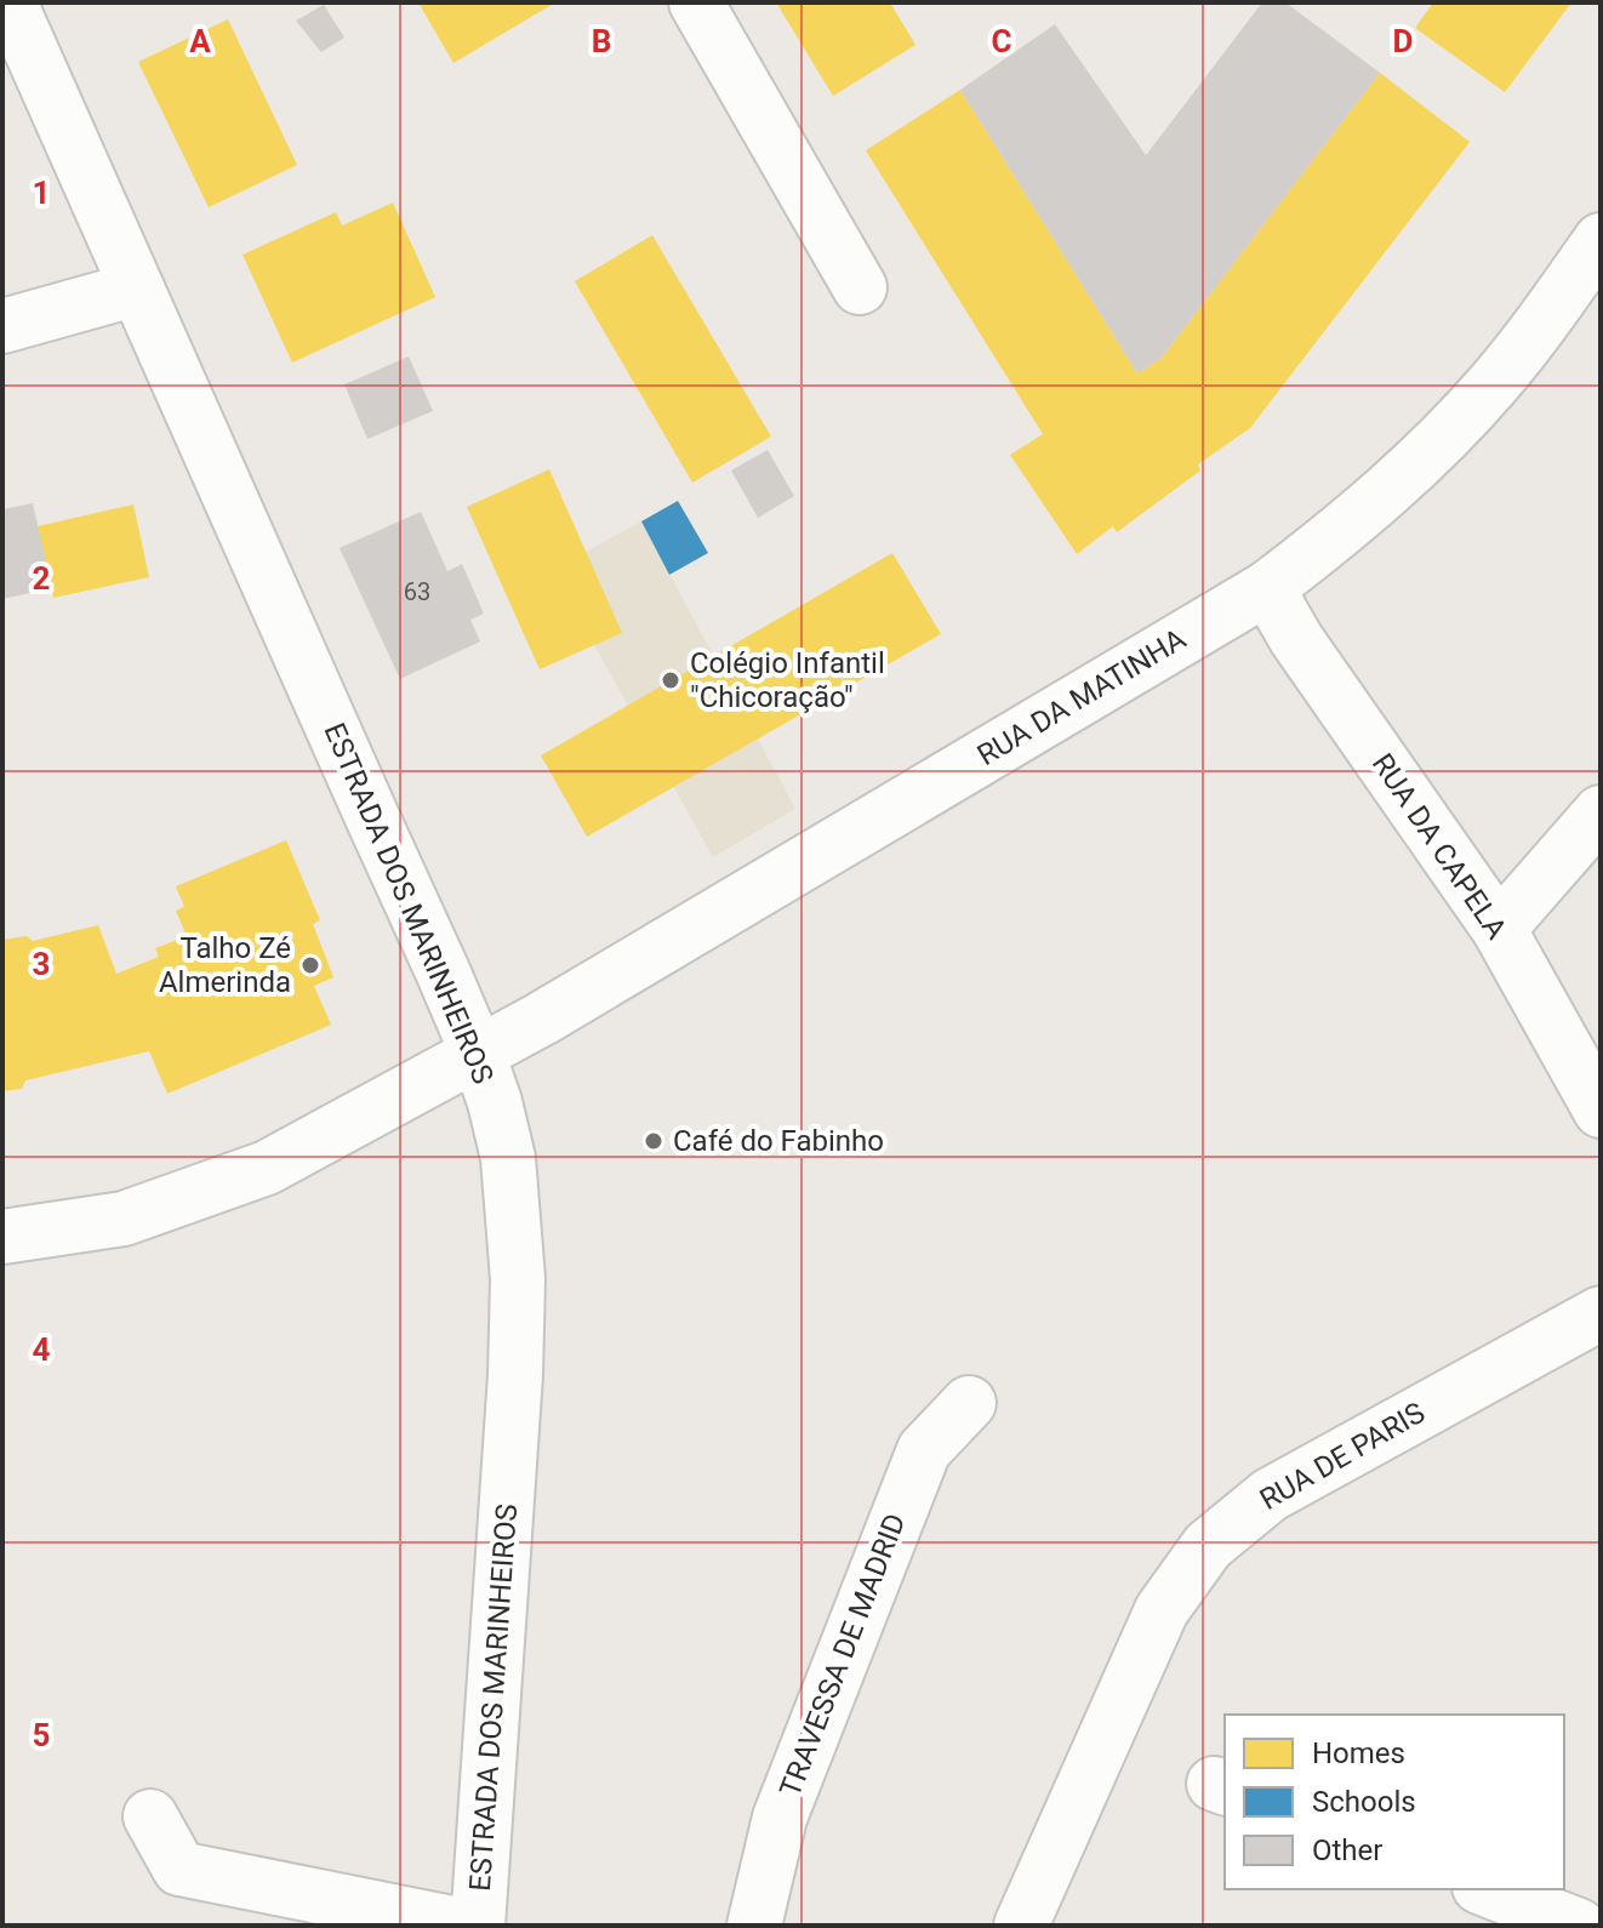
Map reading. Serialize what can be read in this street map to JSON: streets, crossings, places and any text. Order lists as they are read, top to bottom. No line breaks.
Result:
{"streets":{"street":["RUA DA MATINHA","RUA DA CAPELA","ESTRADA DOS MARINHEIROS","RUA DE PARIS","TRAVESSA DE MADRID"]},"crossings":[["RUA DA MATINHA","RUA DA CAPELA"],["RUA DA MATINHA","ESTRADA DOS MARINHEIROS"]],"places":["Colégio Infantil \"Chicoração\"","Talho Zé Almerinda","Café do Fabinho"],"house_numbers":["63"],"legend":["Homes","Schools","Other"],"grid":{"columns":["A","B","C","D"],"rows":["1","2","3","4","5"]}}
